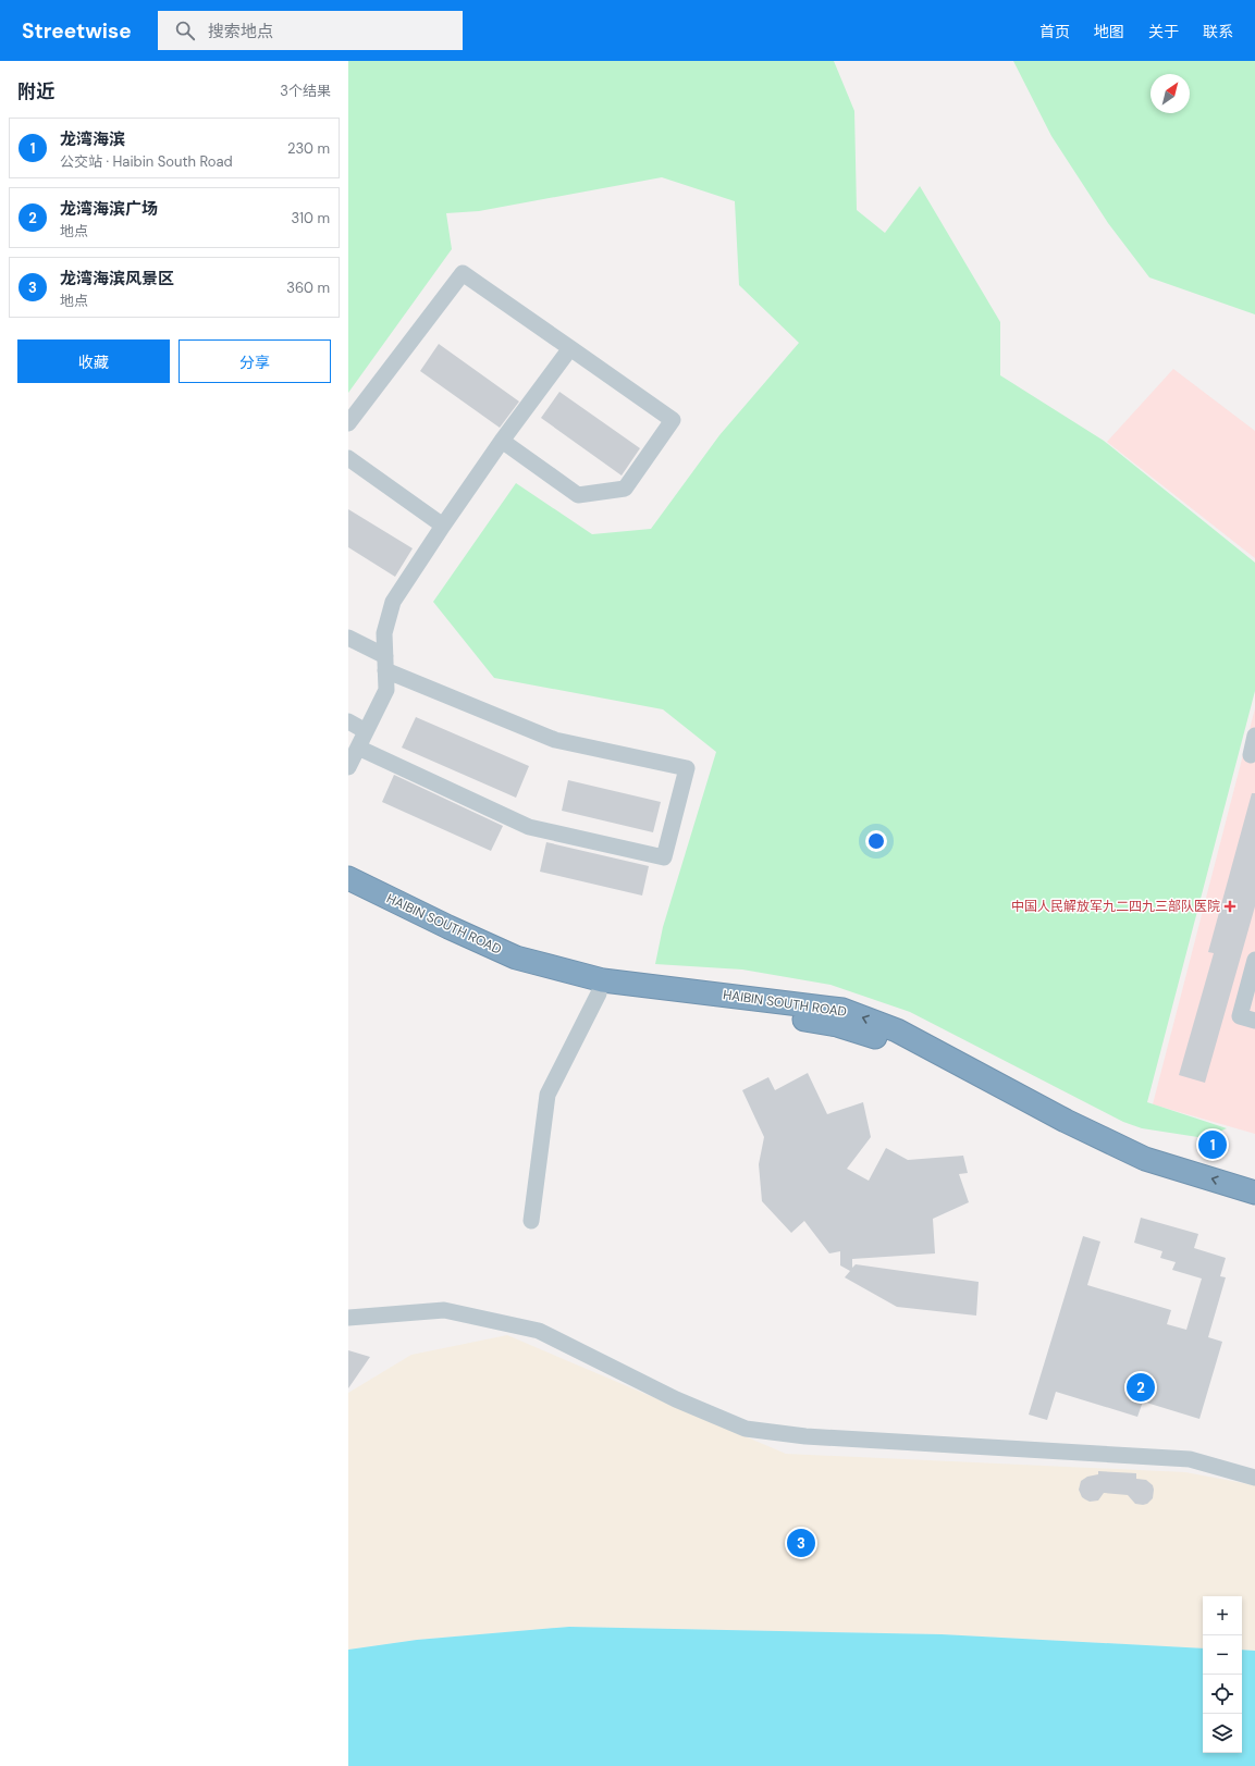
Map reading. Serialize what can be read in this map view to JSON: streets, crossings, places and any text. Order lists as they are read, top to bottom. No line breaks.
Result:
{"streets":{"highway":["HAIBIN SOUTH ROAD"]},"places":{"health":["中国人民解放军九二四九三部队医院"]},"north":"top right","page":{"header":"Streetwise","search":"搜索地点","nav":["首页","地图","关于","联系"],"heading":["附近","3个结果"],"list":[{"mark":"1","name":"龙湾海滨","note":"公交站 · Haibin South Road","value":"230 m"},{"mark":"2","name":"龙湾海滨广场","note":"地点","value":"310 m"},{"mark":"3","name":"龙湾海滨风景区","note":"地点","value":"360 m"}],"buttons":["收藏","分享"],"pins":["1","2","3"],"map_buttons":["+","−"]}}
